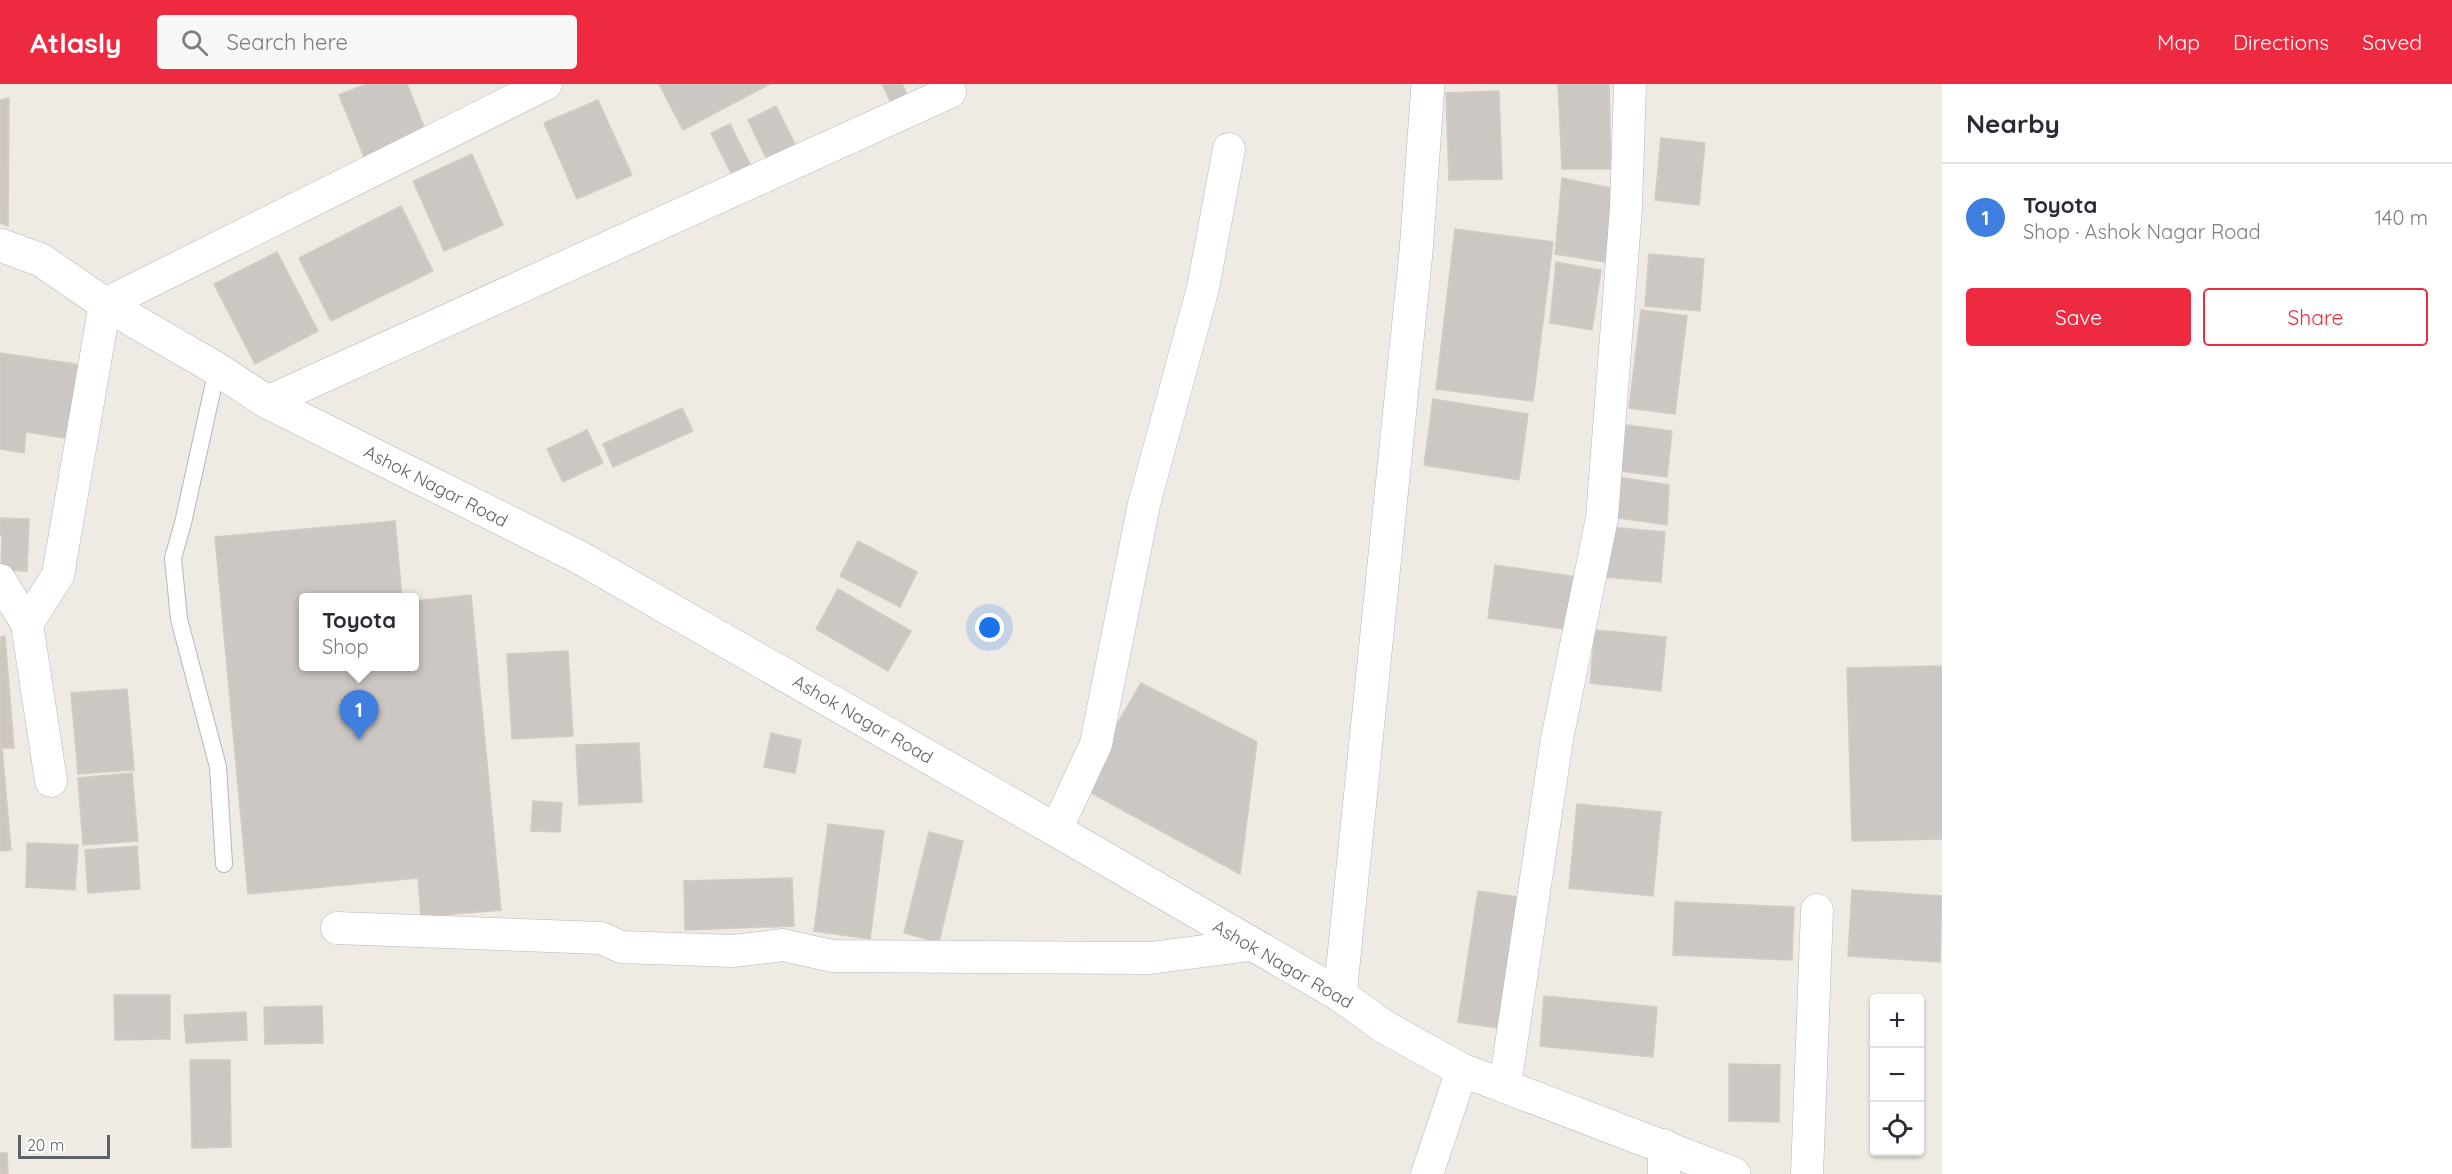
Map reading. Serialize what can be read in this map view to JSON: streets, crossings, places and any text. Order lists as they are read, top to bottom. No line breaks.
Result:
{"streets":{"street":["Ashok Nagar Road"]},"scale_bar":"20 m","page":{"header":"Atlasly","search":"Search here","nav":["Map","Directions","Saved"],"heading":"Nearby","list":[{"mark":"1","name":"Toyota","note":"Shop · Ashok Nagar Road","value":"140 m"}],"buttons":["Save","Share"],"popup":["Toyota","Shop"],"pins":"1","map_buttons":["+","−"],"scale":"20 m"}}
